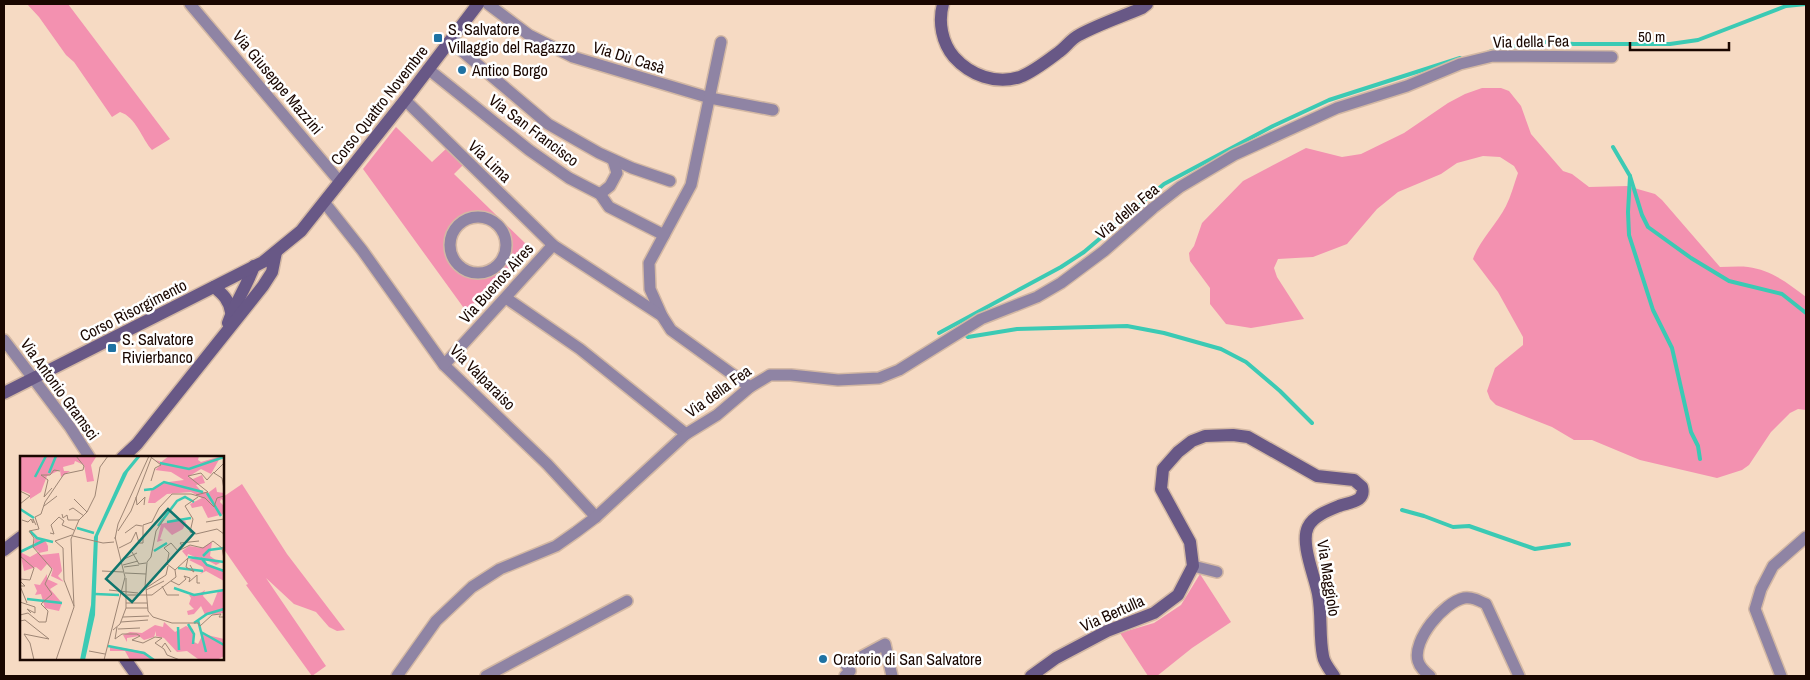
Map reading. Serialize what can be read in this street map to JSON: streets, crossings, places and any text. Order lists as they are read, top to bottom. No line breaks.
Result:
{"streets":{"street":["Via della Fea","Via Dù Casà","Via Giuseppe Mazzini","Corso Quattro Novembre","Via San Francisco","Via Lima","Via Buenos Aires","Corso Risorgimento","Via Valparaiso","Via Antonio Gramsci","Via Maggiolo","Via Bertulla"]},"crossings":[["Via della Fea","Via Buenos Aires"],["Via della Fea","Via Valparaiso"],["Via Giuseppe Mazzini","Corso Quattro Novembre"],["Corso Quattro Novembre","Via San Francisco"],["Corso Quattro Novembre","Via Lima"],["Corso Quattro Novembre","Corso Risorgimento"],["Corso Quattro Novembre","Via Valparaiso"],["Via Lima","Via Buenos Aires"],["Via Buenos Aires","Via Valparaiso"],["Corso Risorgimento","Via Antonio Gramsci"],["Via Maggiolo","Via Bertulla"]],"places":{"transit":["S. Salvatore Villaggio del Ragazzo","S. Salvatore Rivierbanco"],"other":["Antico Borgo","Oratorio di San Salvatore"]},"scale_bar":"50 m"}
